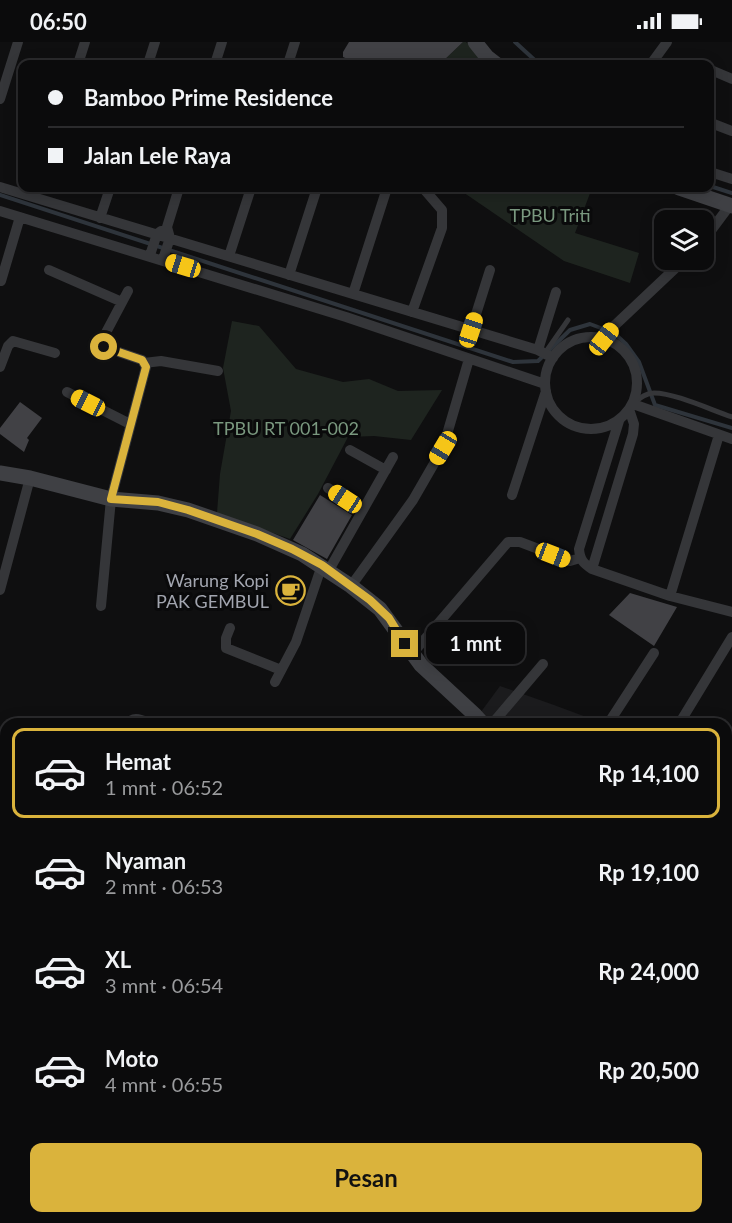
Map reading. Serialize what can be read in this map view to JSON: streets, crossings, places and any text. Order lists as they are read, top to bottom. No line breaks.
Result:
{"parks":["TPBU Triti","TPBU RT 001-002"],"places":{"cafe":["Warung Kopi PAK GEMBUL"]},"page":{"status":"06:50","banner":["Bamboo Prime Residence","Jalan Lele Raya"],"bubble":"1 mnt","list":[{"name":"Hemat","note":"1 mnt · 06:52","value":"Rp 14,100"},{"name":"Nyaman","note":"2 mnt · 06:53","value":"Rp 19,100"},{"name":"XL","note":"3 mnt · 06:54","value":"Rp 24,000"},{"name":"Moto","note":"4 mnt · 06:55","value":"Rp 20,500"}],"buttons":"Pesan"}}
